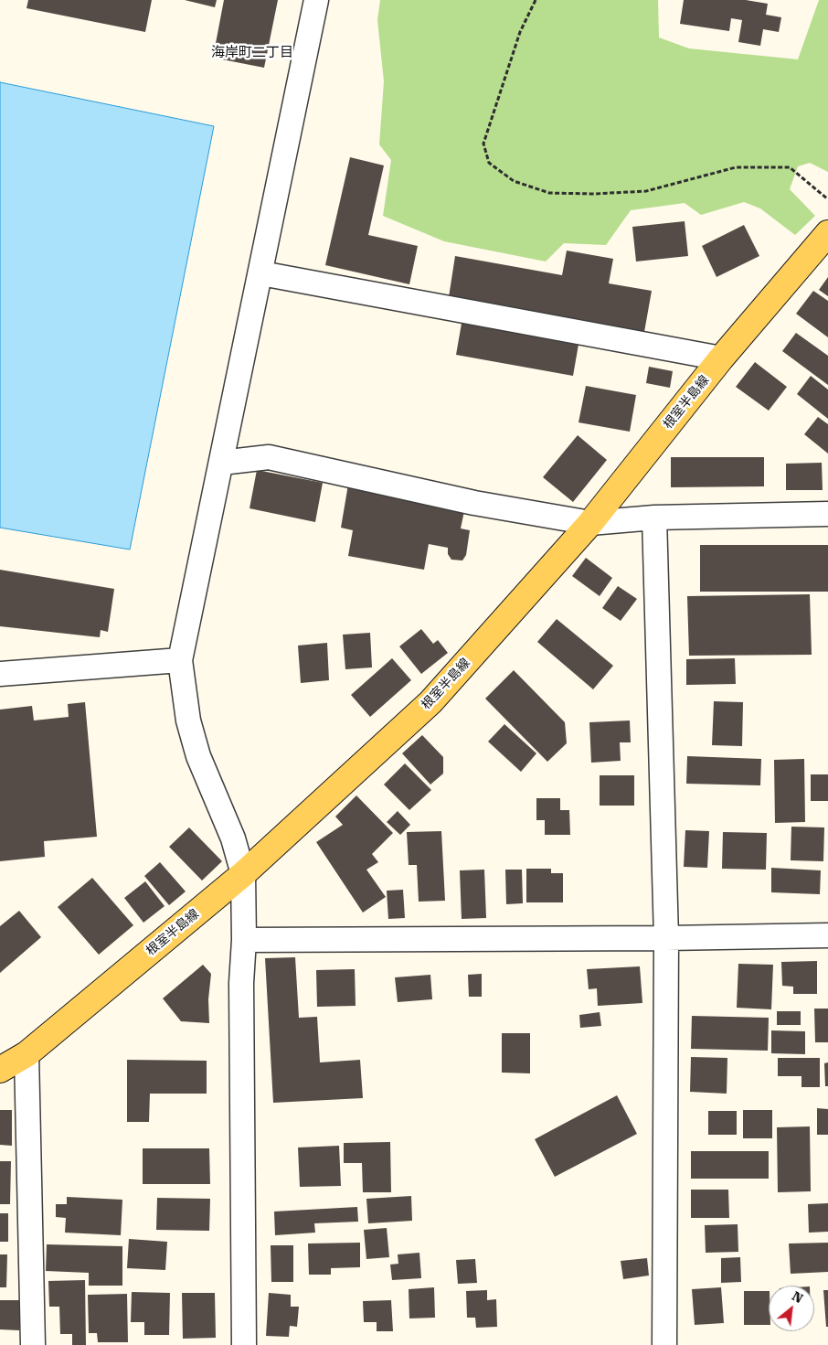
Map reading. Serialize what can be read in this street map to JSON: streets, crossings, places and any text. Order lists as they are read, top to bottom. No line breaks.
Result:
{"streets":{"main road":["根室半島線"]},"districts":["海岸町二丁目"],"north":"top right"}
